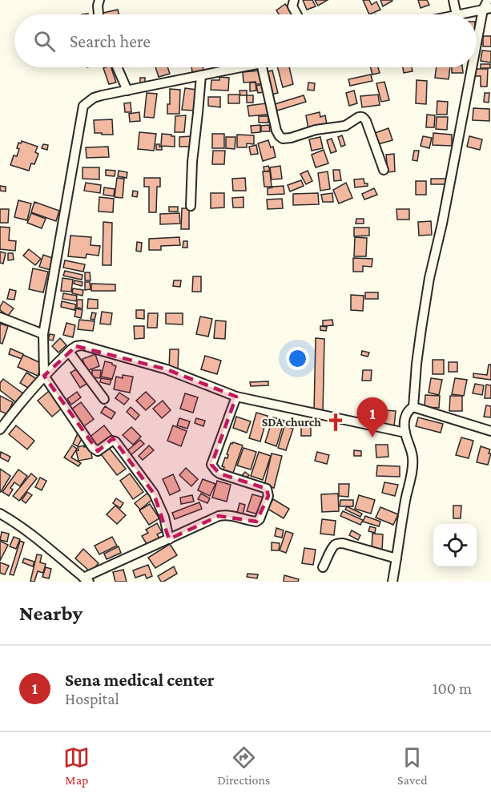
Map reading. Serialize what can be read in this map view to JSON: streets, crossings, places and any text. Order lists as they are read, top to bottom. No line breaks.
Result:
{"places":{"church":["SDA church"]},"page":{"search":"Search here","pins":"1","heading":"Nearby","list":[{"mark":"1","name":"Sena medical center","note":"Hospital","value":"100 m"}],"nav":["Map","Directions","Saved"]}}
